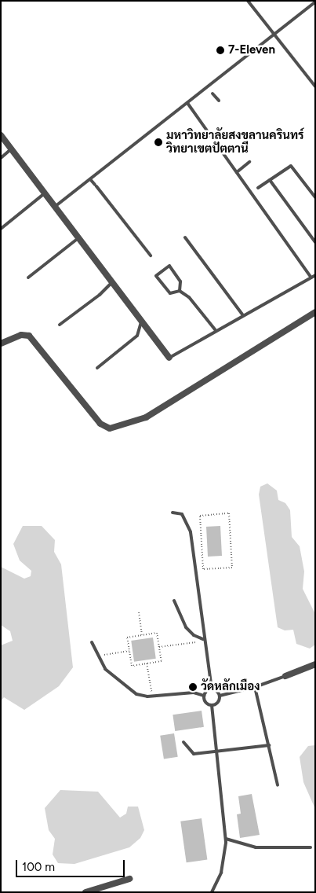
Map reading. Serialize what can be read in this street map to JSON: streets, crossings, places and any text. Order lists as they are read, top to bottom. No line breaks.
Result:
{"places":["7-Eleven","มหาวิทยาลัยสงขลานครินทร์ วิทยาเขตปัตตานี","วัดหลักเมือง"],"scale_bar":"100 m"}
